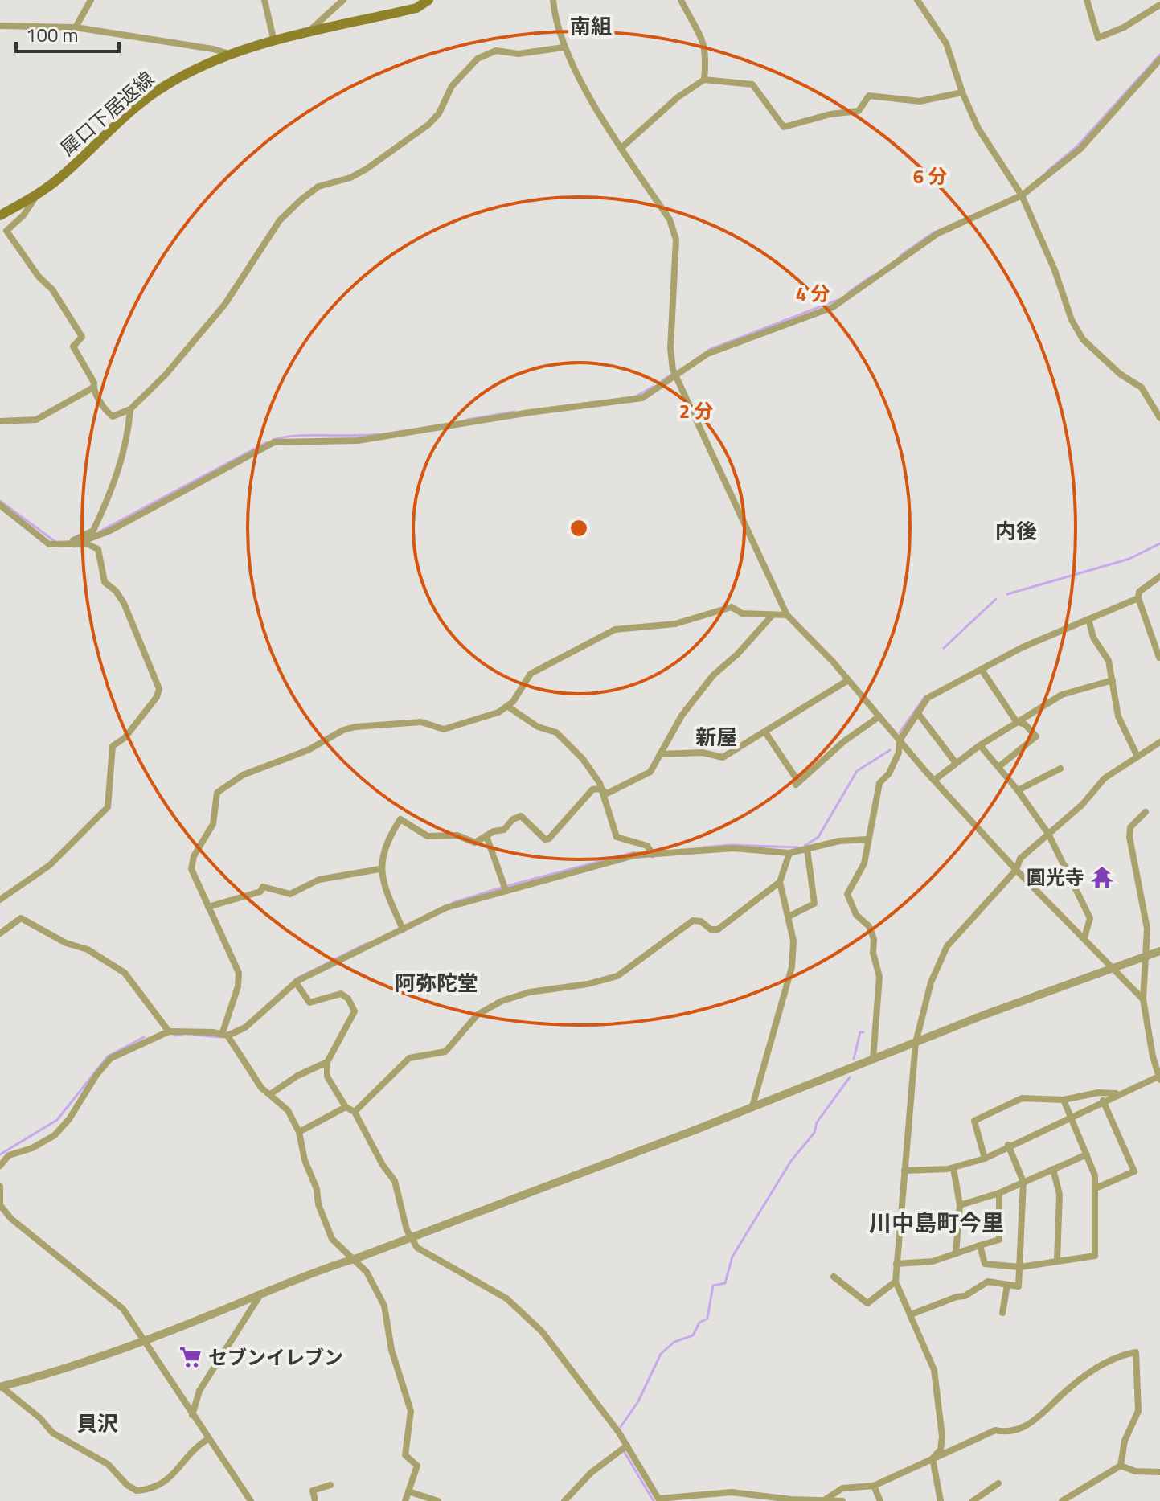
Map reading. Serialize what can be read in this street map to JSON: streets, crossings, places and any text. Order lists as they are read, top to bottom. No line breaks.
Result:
{"streets":{"main road":["犀口下居返線"]},"districts":["南組","内後","新屋","阿弥陀堂","川中島町今里","貝沢"],"places":{"temple":["圓光寺"],"supermarket":["セブンイレブン"]},"scale_bar":"100 m","rings":["6 分","4 分","2 分"]}
